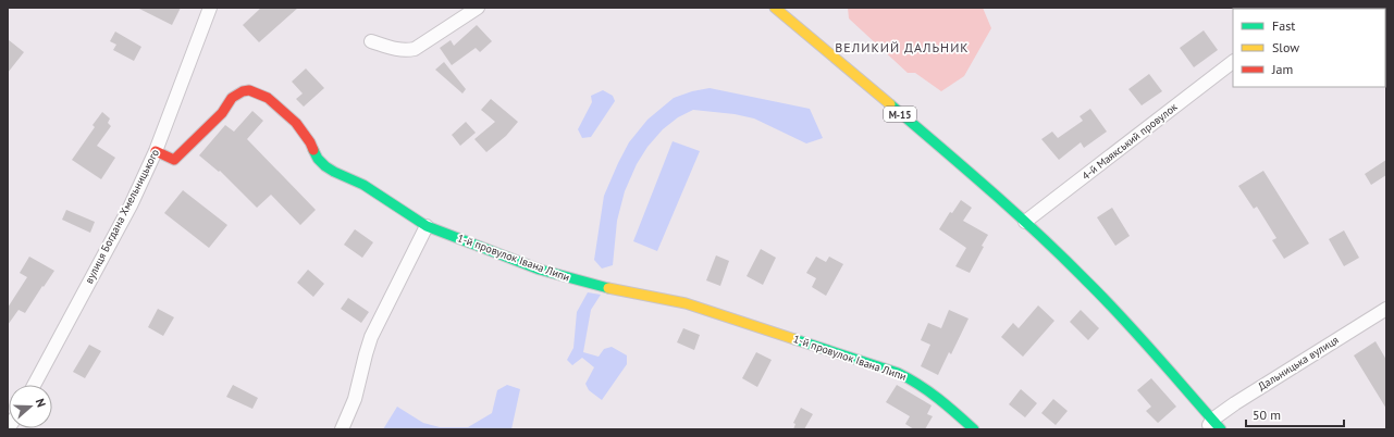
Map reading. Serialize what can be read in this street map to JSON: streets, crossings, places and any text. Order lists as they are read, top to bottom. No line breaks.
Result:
{"streets":{"main road":["М-15","1-й провулок Івана Липи"],"street":["4-й Маякський провулок","вулиця Богдана Хмельницького","Дальницька вулиця"]},"crossings":[["М-15","4-й Маякський провулок"],["М-15","Дальницька вулиця"],["вулиця Богдана Хмельницького","1-й провулок Івана Липи"]],"districts":["ВЕЛИКИЙ ДАЛЬНИК"],"legend":["Fast","Slow","Jam"],"scale_bar":"50 m","north":"right"}
